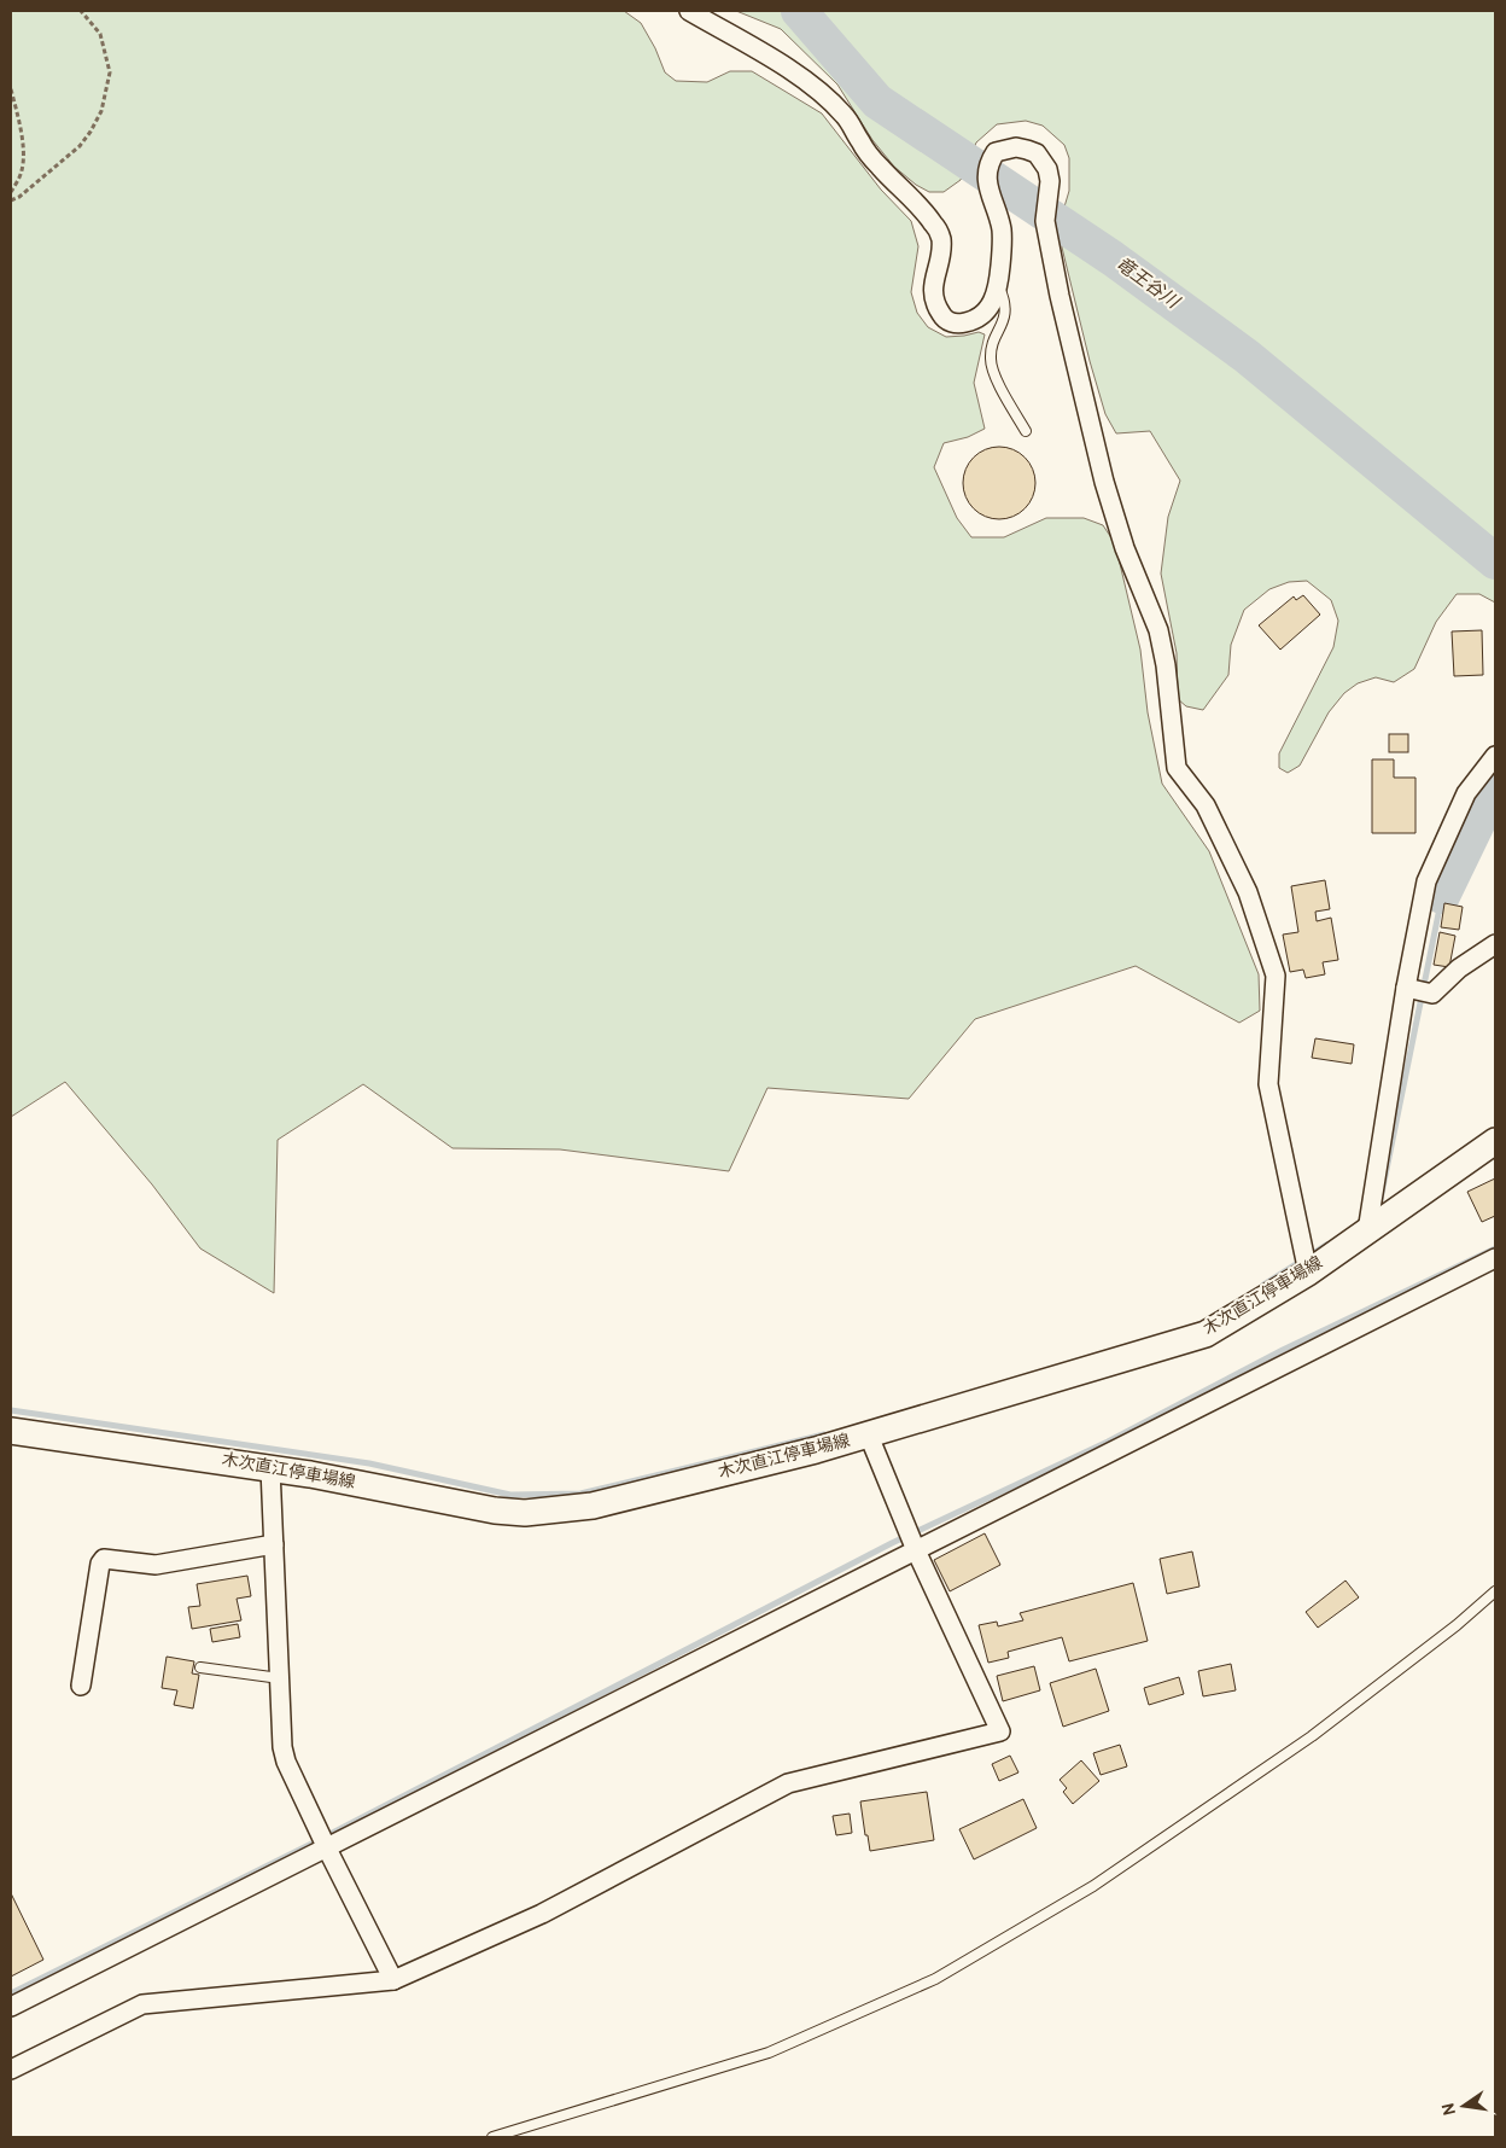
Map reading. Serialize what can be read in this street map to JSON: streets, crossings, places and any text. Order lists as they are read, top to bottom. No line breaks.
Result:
{"streets":{"main road":["木次直江停車場線"]},"water":["竜王谷川"],"north":"left"}
